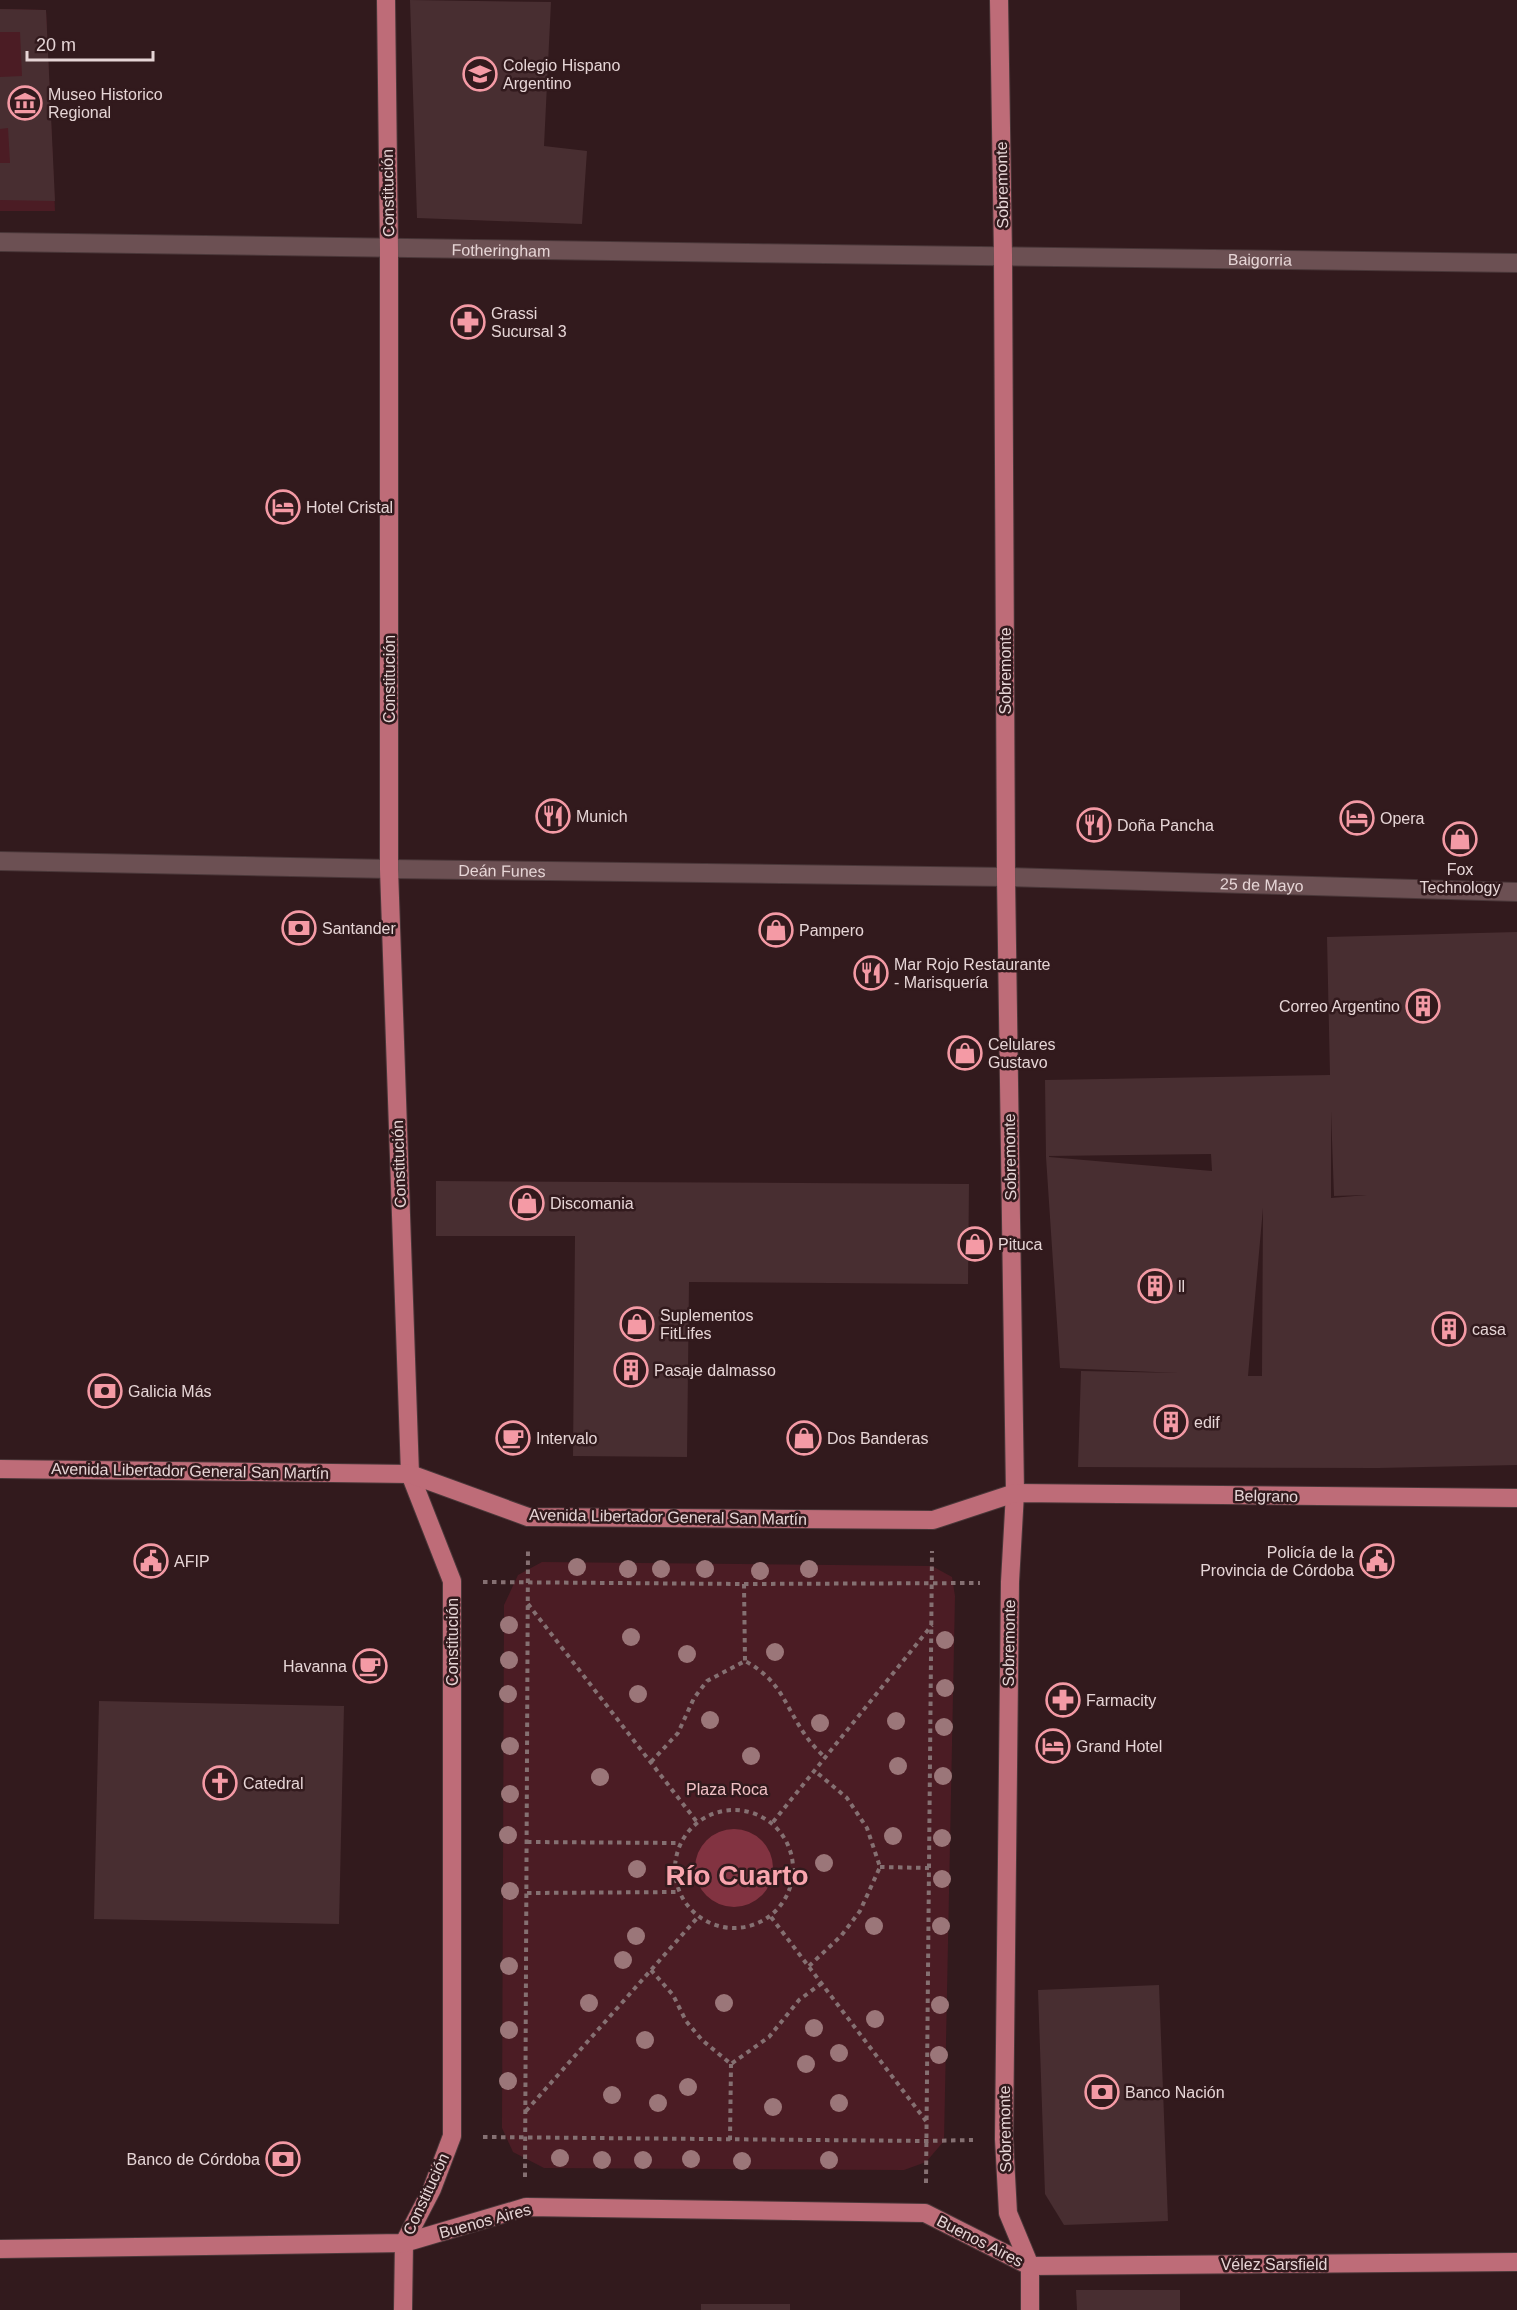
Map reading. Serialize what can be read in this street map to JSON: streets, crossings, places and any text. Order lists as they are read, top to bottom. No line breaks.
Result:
{"streets":{"main road":["Sobremonte","Constitución","Avenida Libertador General San Martín","Belgrano","Buenos Aires","Vélez Sarsfield"],"street":["Fotheringham","Baigorria","Deán Funes","25 de Mayo"]},"crossings":[["Sobremonte","Fotheringham"],["Sobremonte","Baigorria"],["Sobremonte","Deán Funes"],["Sobremonte","25 de Mayo"],["Sobremonte","Avenida Libertador General San Martín"],["Sobremonte","Belgrano"],["Sobremonte","Buenos Aires"],["Sobremonte","Vélez Sarsfield"],["Constitución","Fotheringham"],["Constitución","Deán Funes"],["Constitución","Avenida Libertador General San Martín"],["Constitución","Buenos Aires"],["Fotheringham","Baigorria"],["Deán Funes","25 de Mayo"],["Avenida Libertador General San Martín","Belgrano"],["Buenos Aires","Vélez Sarsfield"]],"districts":["Río Cuarto"],"parks":["Plaza Roca"],"places":{"school or university":["Colegio Hispano Argentino"],"museum":["Museo Historico Regional"],"pharmacy":["Grassi Sucursal 3","Farmacity"],"hotel":["Hotel Cristal","Opera","Grand Hotel"],"restaurant":["Munich","Doña Pancha","Mar Rojo Restaurante - Marisquería"],"shop":["Fox Technology","Pampero","Celulares Gustavo","Discomania","Pituca","Suplementos FitLifes","Dos Banderas"],"bank":["Santander","Galicia Más","Banco Nación","Banco de Córdoba"],"building":["Correo Argentino","ll","casa","Pasaje dalmasso","edif"],"cafe":["Intervalo","Havanna"],"public building":["AFIP","Policía de la Provincia de Córdoba"],"church":["Catedral"]},"scale_bar":"20 m"}
